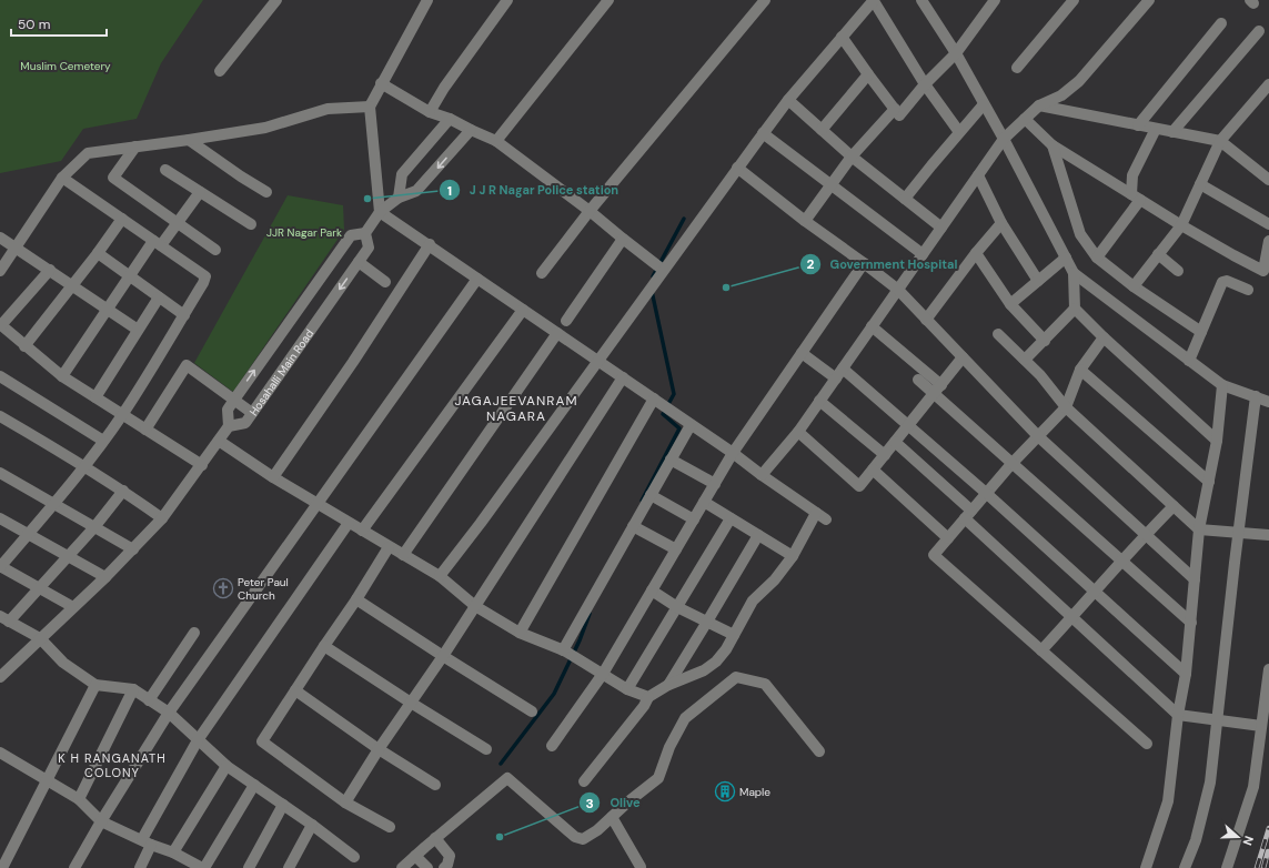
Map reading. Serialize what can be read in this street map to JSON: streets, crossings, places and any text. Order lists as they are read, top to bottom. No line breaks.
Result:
{"streets":{"street":["Hosahalli Main Road"]},"districts":["JAGAJEEVANRAM NAGARA","K H RANGANATH COLONY"],"parks":["Muslim Cemetery","JJR Nagar Park"],"places":{"other":["J J R Nagar Police station","Government Hospital","Olive"],"church":["Peter Paul Church"],"building":["Maple"]},"scale_bar":"50 m","north":"right"}
